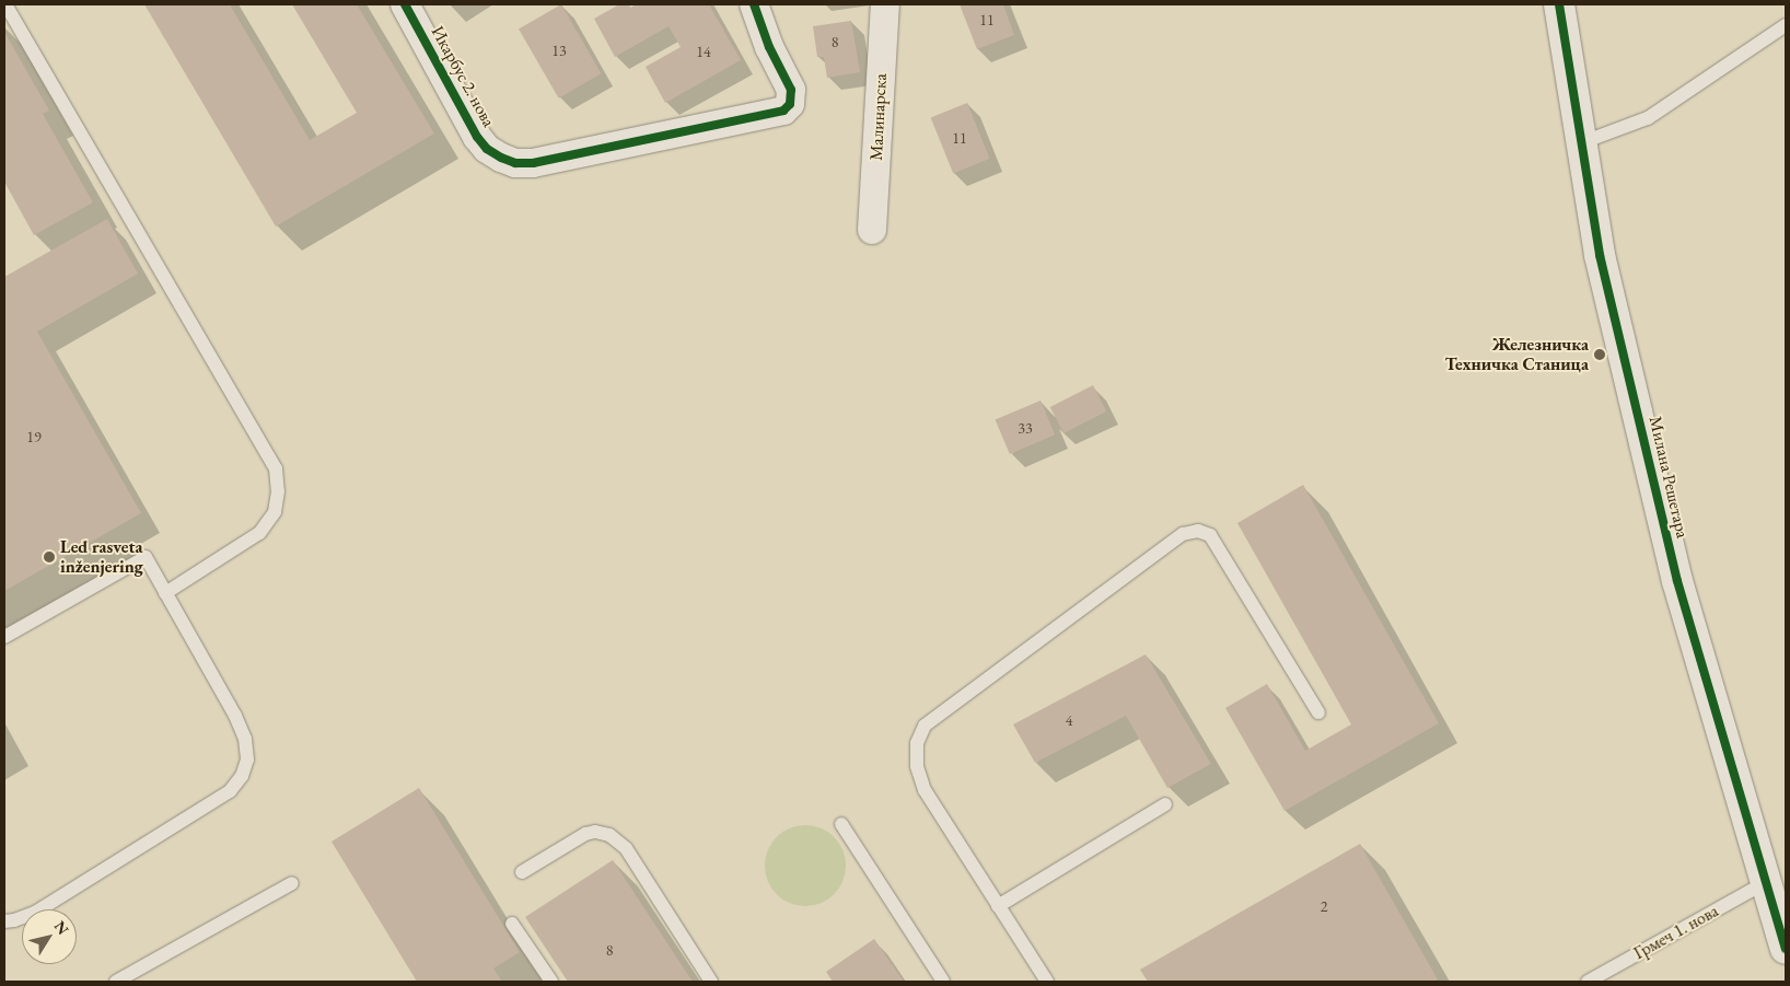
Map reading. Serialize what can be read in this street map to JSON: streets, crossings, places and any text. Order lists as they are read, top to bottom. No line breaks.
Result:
{"streets":{"street":["Икарбус 2. нова","Малинарска","Милана Решетара"],"lane":["Грмеч 1. нова"]},"crossings":[["Милана Решетара","Грмеч 1. нова"]],"places":["Железничка Техничка Станица","Led rasveta inženjering"],"house_numbers":["11","8","13","14","11","33","19","4","2","8"],"north":"top right"}
